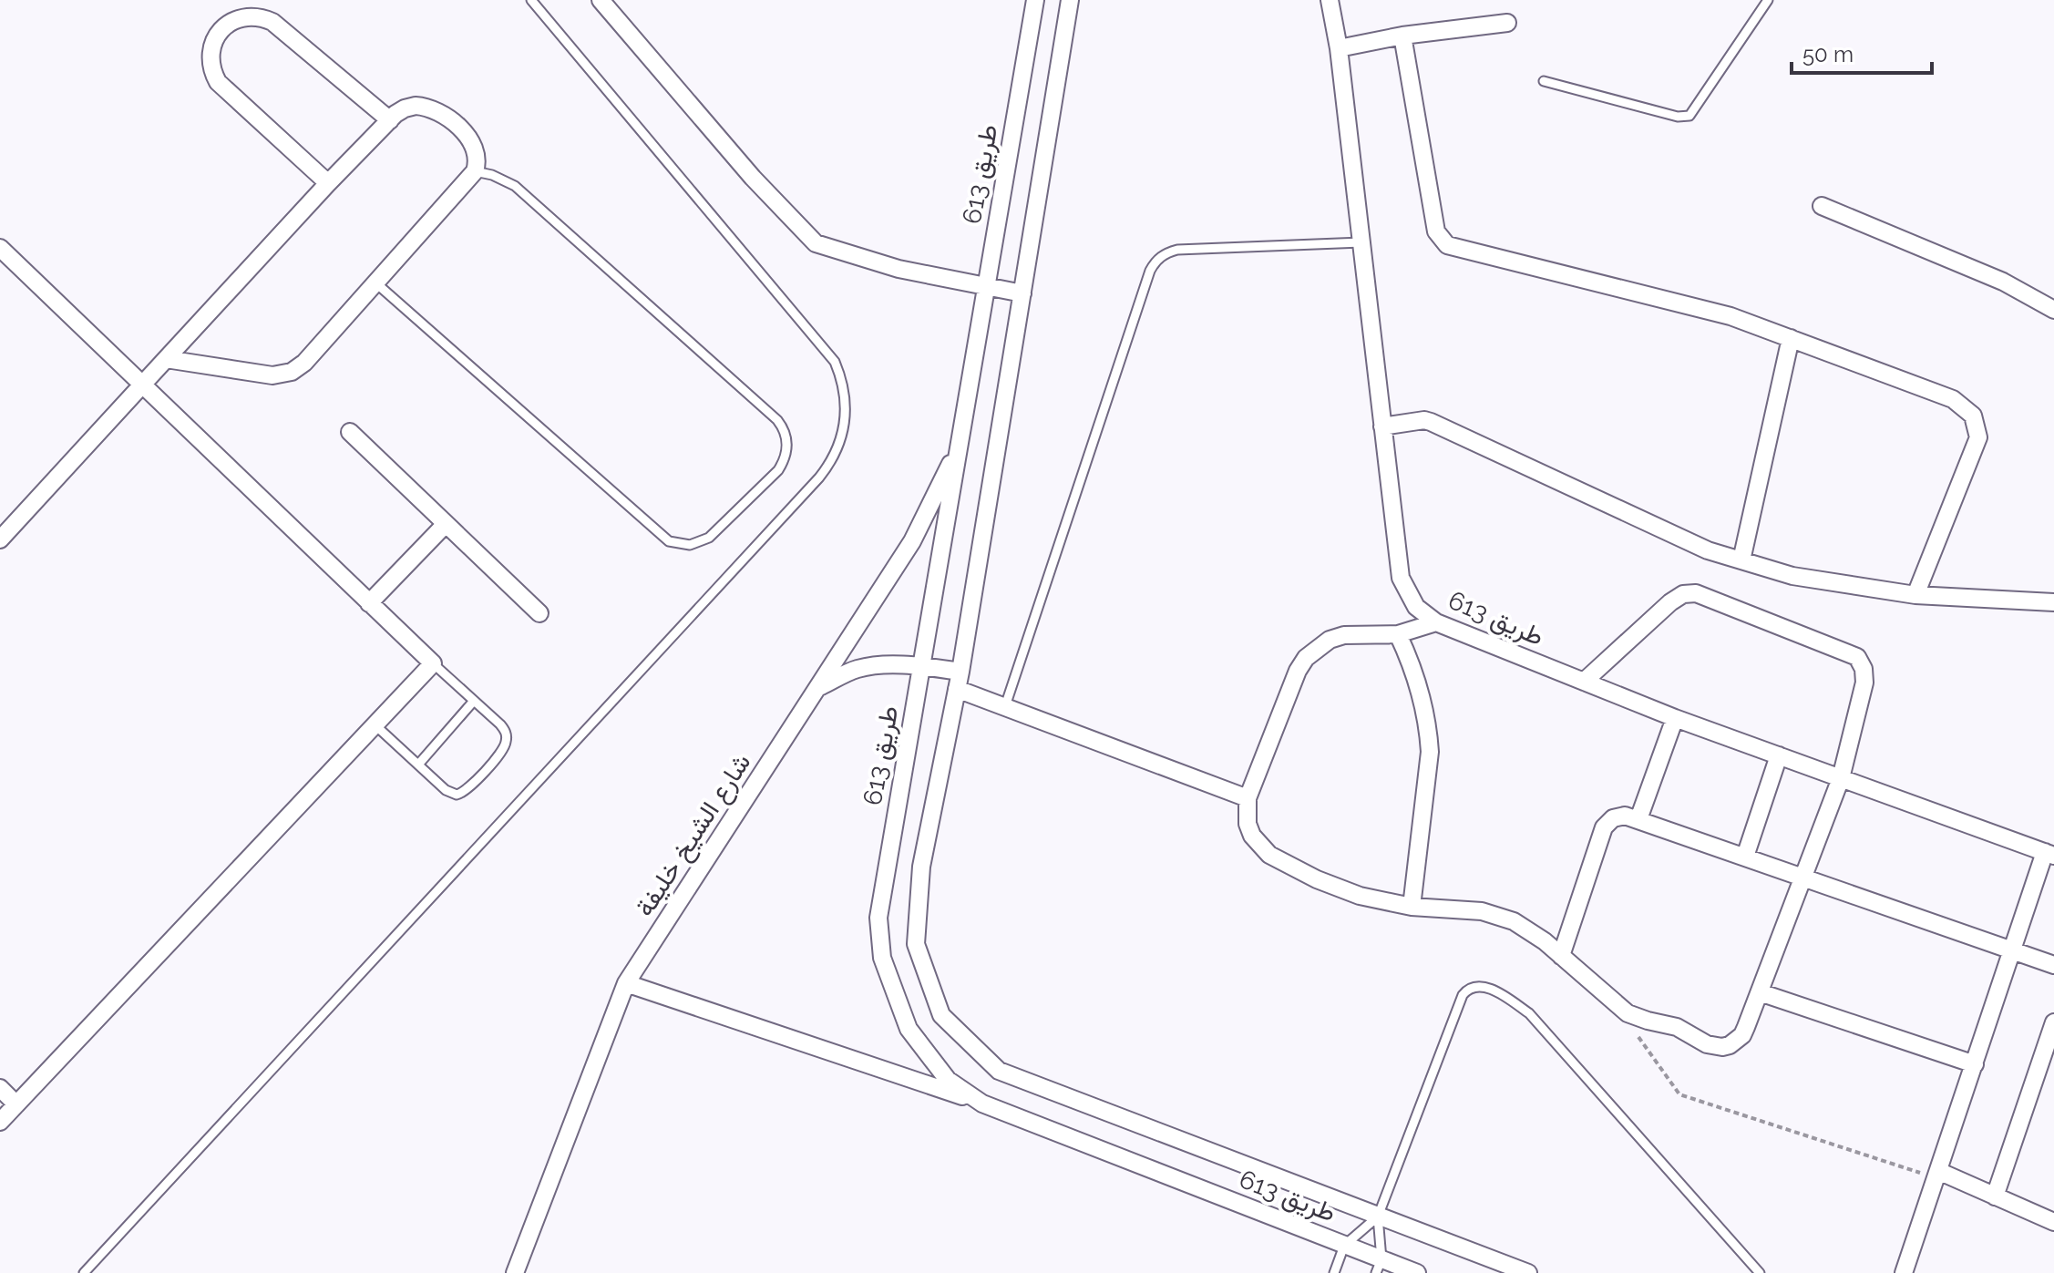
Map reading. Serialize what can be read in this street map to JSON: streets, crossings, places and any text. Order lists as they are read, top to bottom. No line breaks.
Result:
{"streets":{"street":["طريق 613","شارع الشيخ خليفة"]},"crossings":[["طريق 613","شارع الشيخ خليفة"]],"scale_bar":"50 m"}
